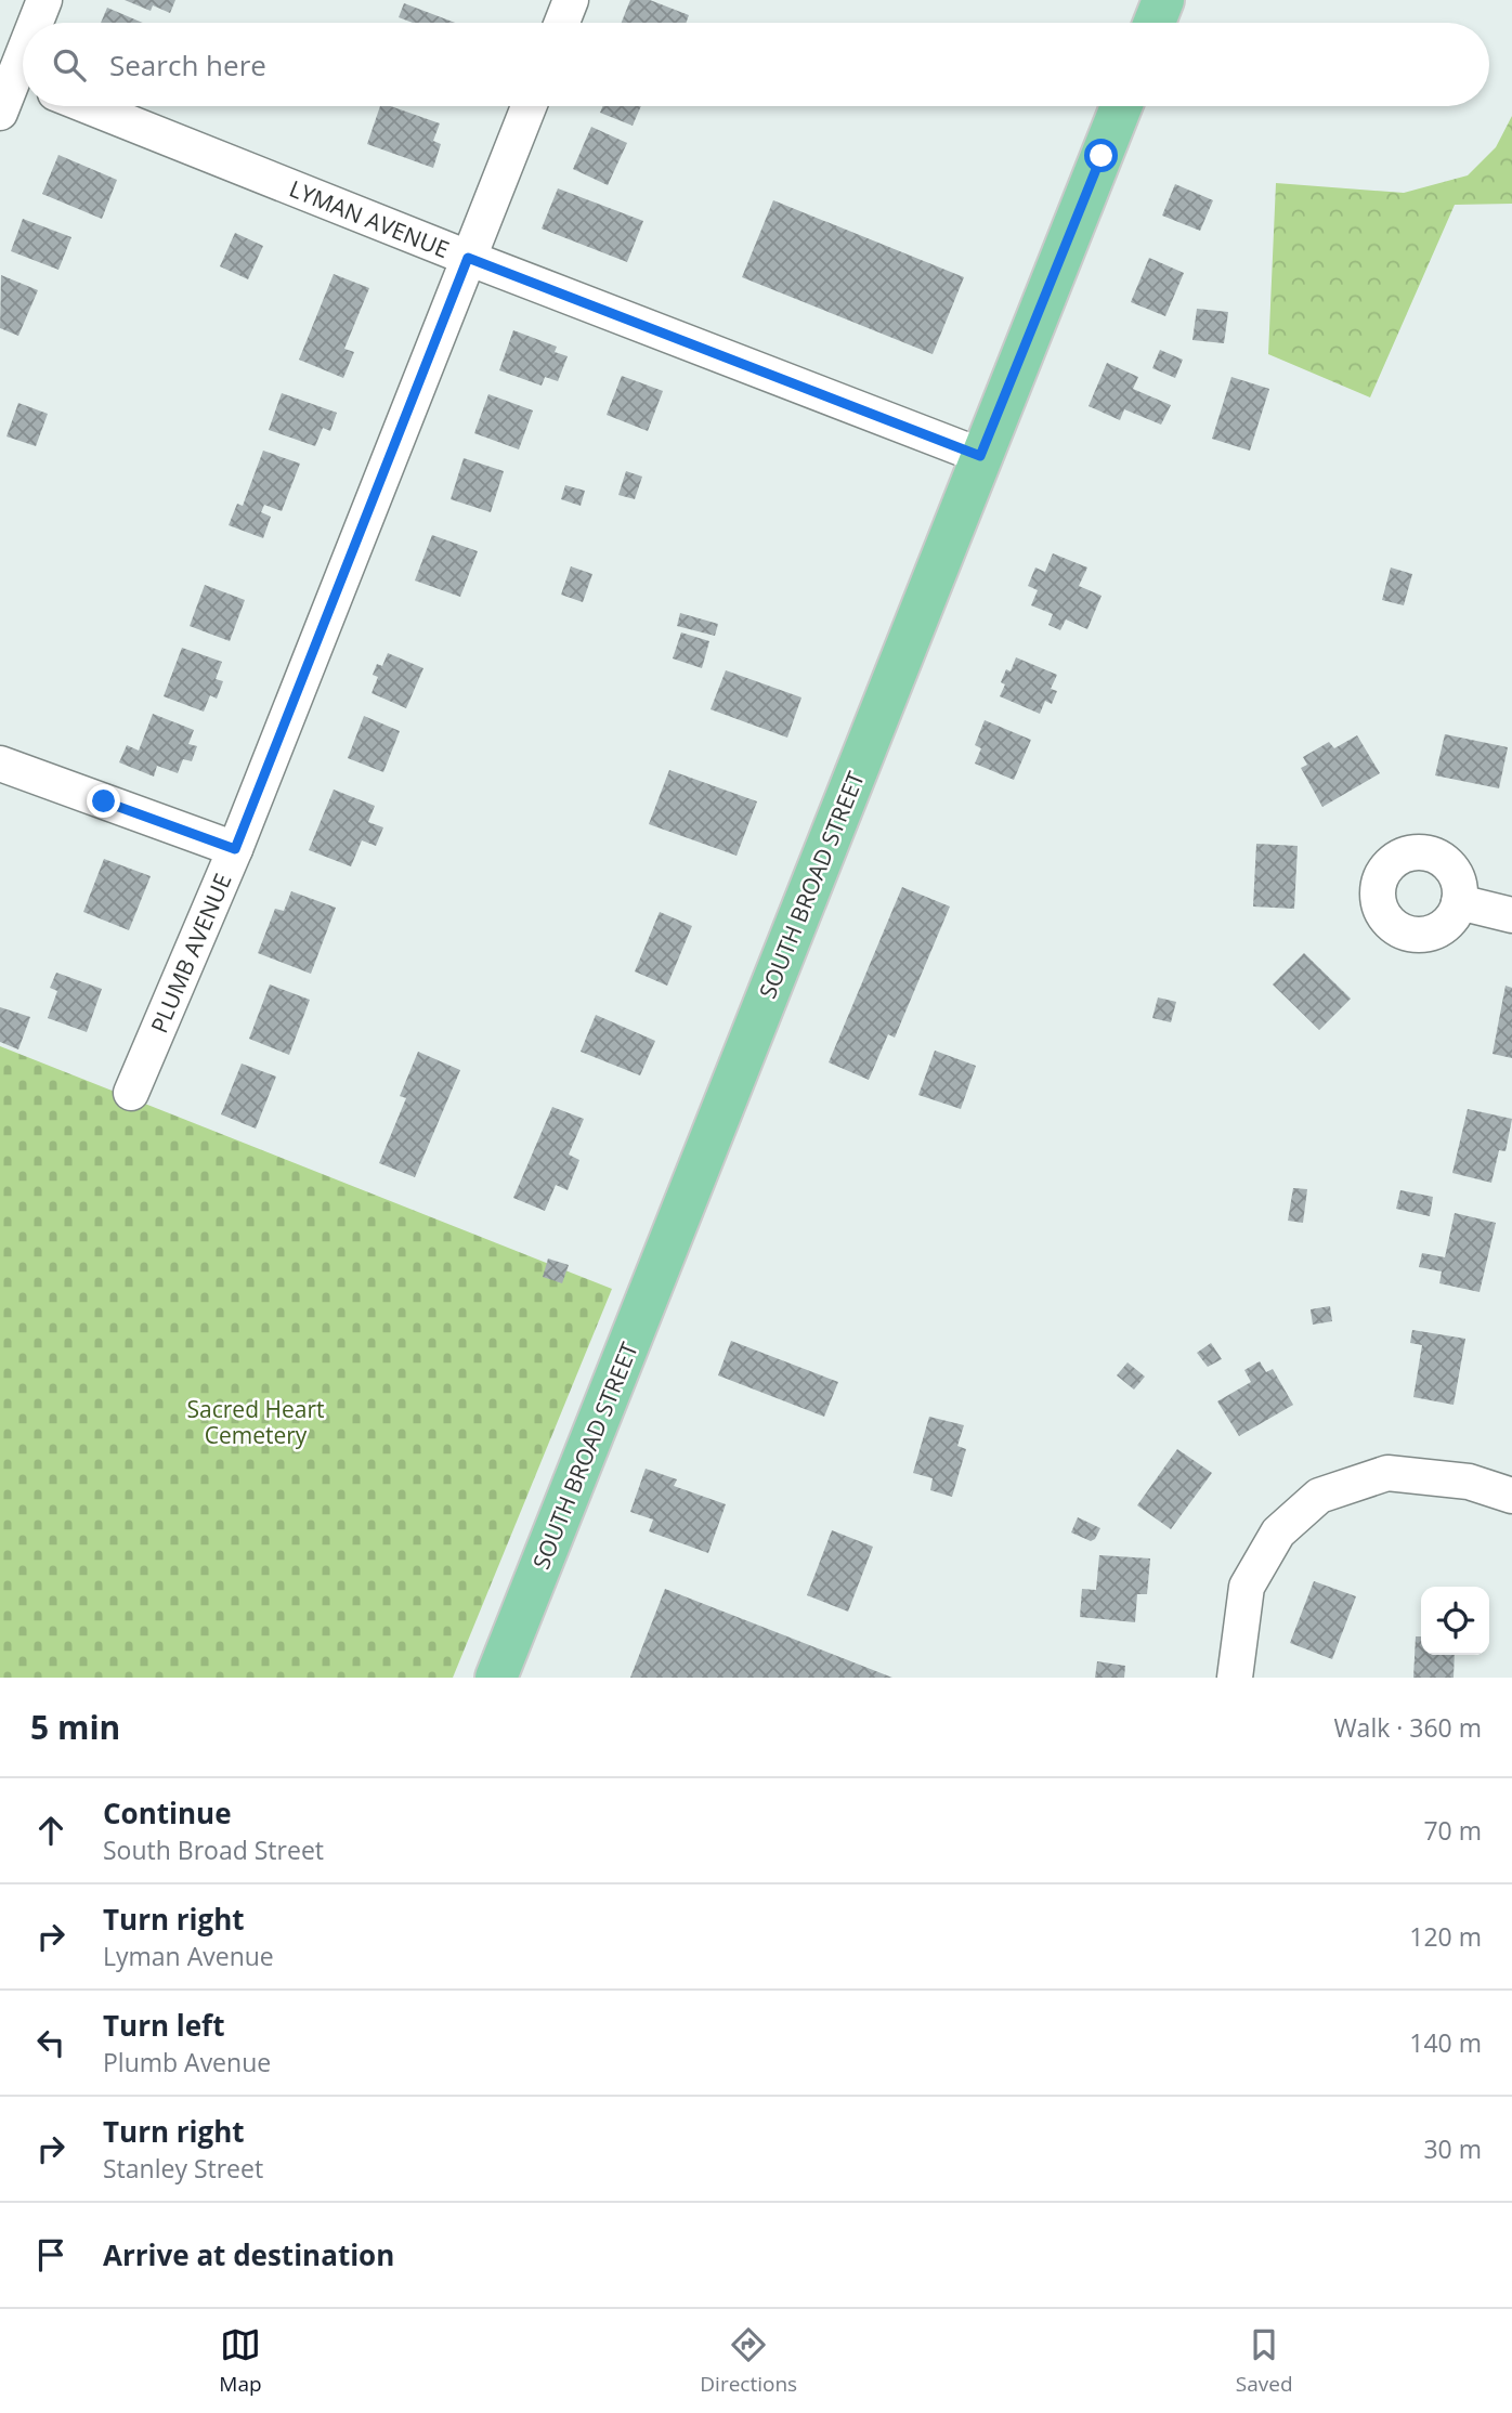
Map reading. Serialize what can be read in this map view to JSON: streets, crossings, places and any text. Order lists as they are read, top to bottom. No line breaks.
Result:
{"streets":{"main road":["SOUTH BROAD STREET"],"street":["LYMAN AVENUE","PLUMB AVENUE"]},"crossings":[["LYMAN AVENUE","SOUTH BROAD STREET"],["LYMAN AVENUE","PLUMB AVENUE"]],"parks":["Sacred Heart Cemetery"],"page":{"search":"Search here","heading":["5 min","Walk · 360 m"],"list":[["Continue","South Broad Street","70 m"],["Turn right","Lyman Avenue","120 m"],["Turn left","Plumb Avenue","140 m"],["Turn right","Stanley Street","30 m"],"Arrive at destination"],"nav":["Map","Directions","Saved"]}}
